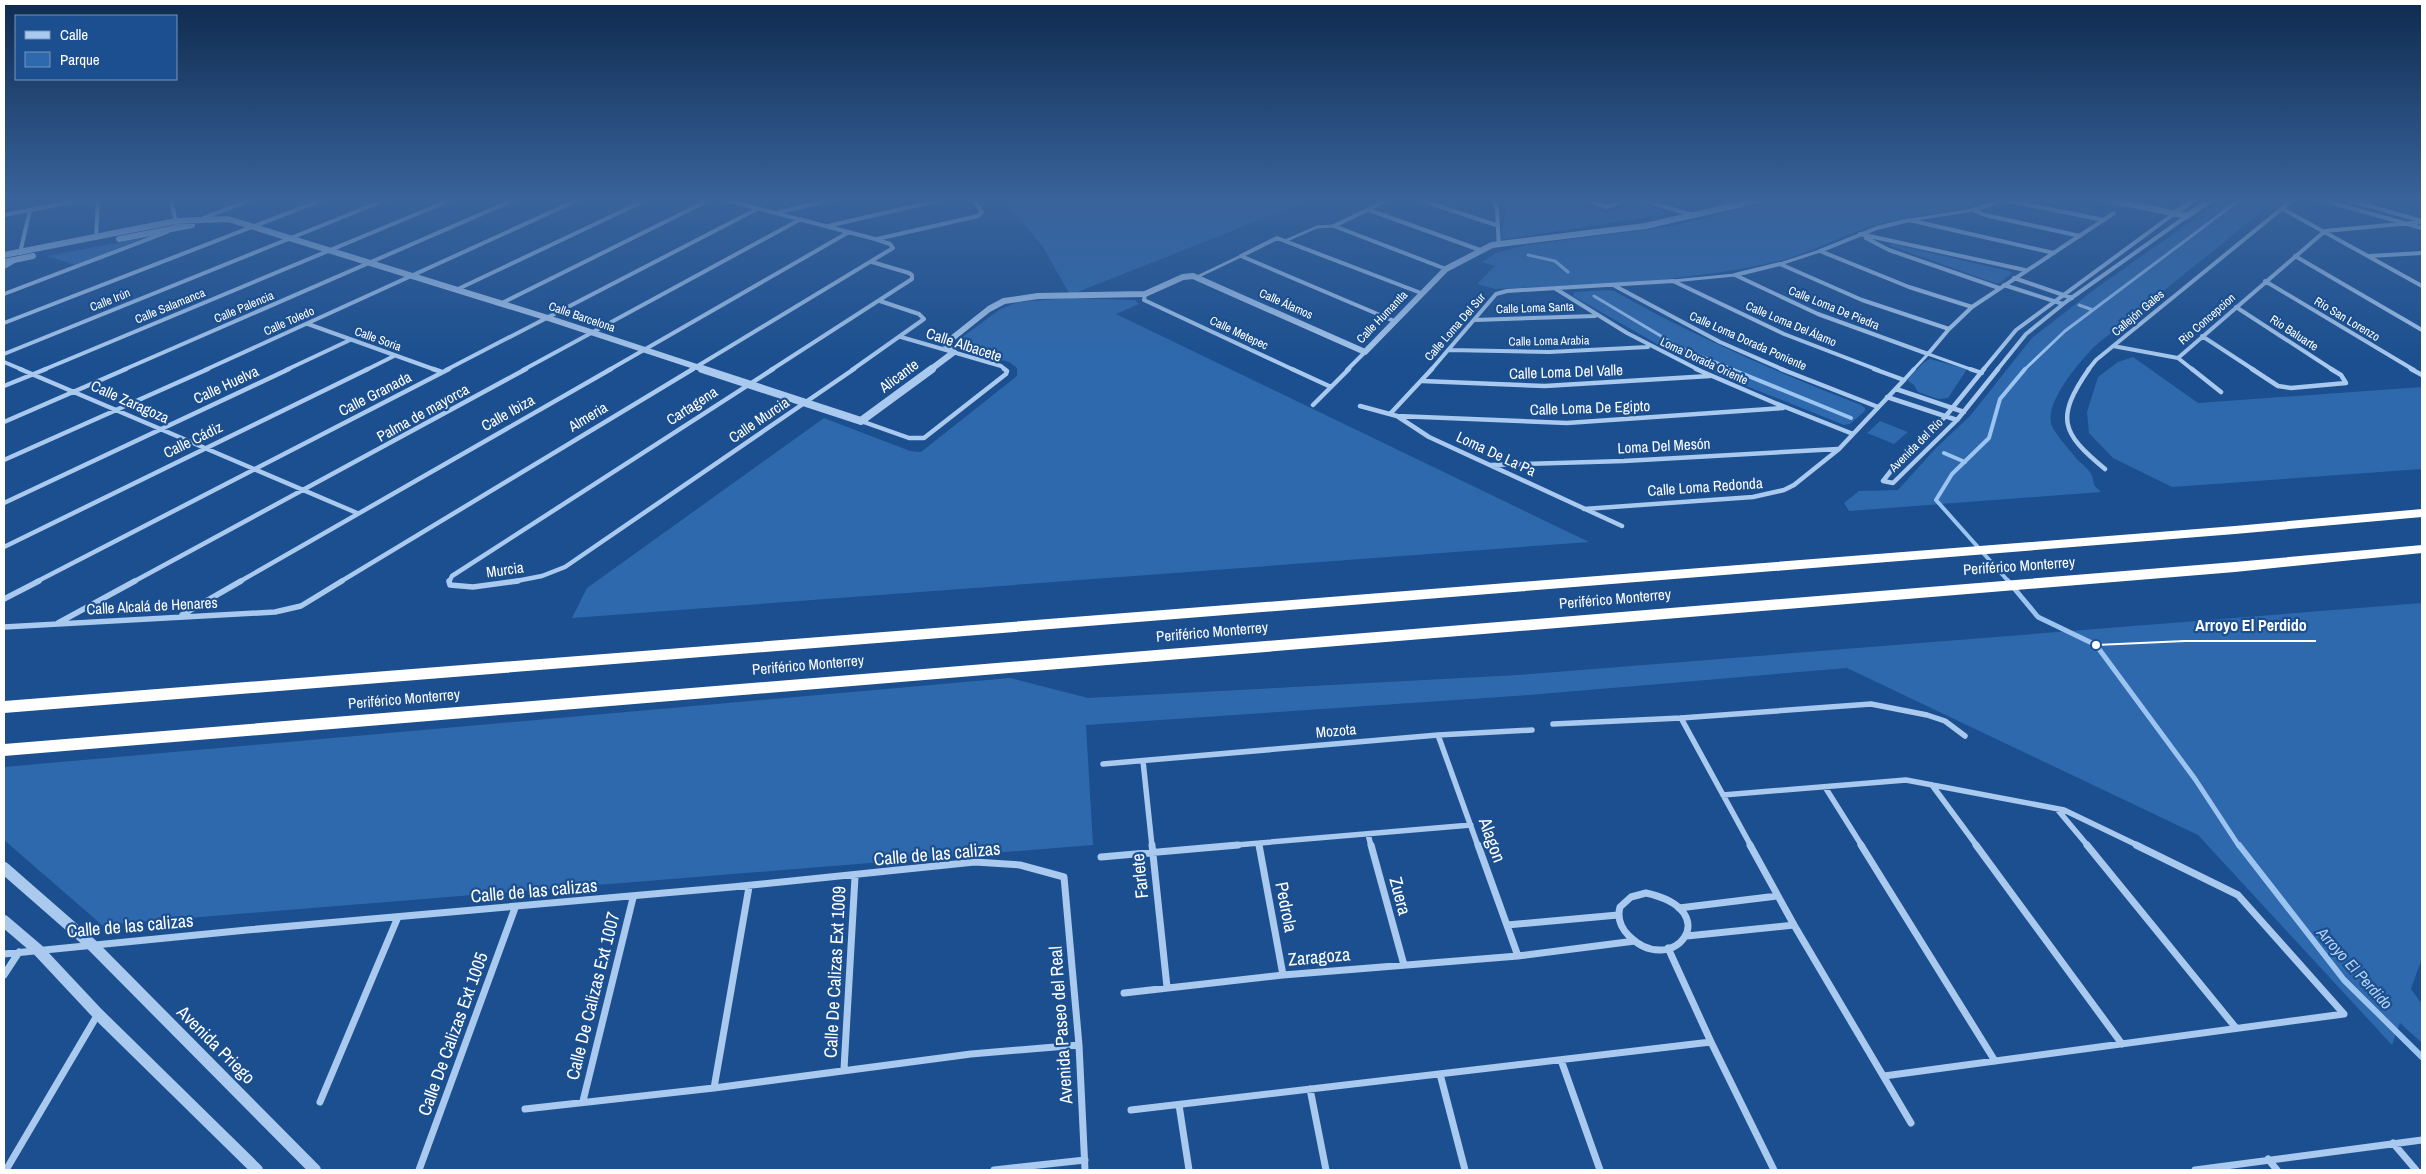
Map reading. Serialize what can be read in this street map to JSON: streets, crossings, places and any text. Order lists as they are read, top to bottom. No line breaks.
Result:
{"streets":{"highway":["Periférico Monterrey"],"street":["Calle Irún","Calle Álamos","Calle Salamanca","Calle Palencia","Calle Loma Santa","Calle Loma De Piedra","Callejón Gales","Calle Barcelona","Calle Humantla","Rio Concepcion","Rio San Lorenzo","Calle Toledo","Calle Loma Del Álamo","Calle Loma Del Sur","Calle Metepec","Rio Baluarte","Calle Soria","Calle Loma Arabia","Calle Loma Dorada Poniente","Calle Albacete","Loma Dorada Oriente","Calle Loma Del Valle","Alicante","Calle Huelva","Calle Granada","Calle Zaragoza","Cartagena","Calle Loma De Egipto","Palma de mayorca","Calle Ibiza","Almeria","Calle Murcia","Calle Cádiz","Avenida del Río","Loma Del Mesón","Loma De La Pa","Calle Loma Redonda","Murcia","Calle Alcalá de Henares","Mozota","Alagon","Calle de las calizas","Farlete","Zuera","Pedrola","Zaragoza","Calle De Calizas Ext 1009","Calle De Calizas Ext 1007","Avenida Paseo del Real","Calle De Calizas Ext 1005","Avenida Priego"]},"crossings":[["Calle Álamos","Calle Humantla"],["Calle Salamanca","Calle Zaragoza"],["Calle Palencia","Calle Barcelona"],["Calle Palencia","Calle Zaragoza"],["Calle Loma Santa","Calle Loma Del Sur"],["Calle Loma Santa","Loma Dorada Oriente"],["Callejón Gales","Rio Concepcion"],["Calle Barcelona","Calle Toledo"],["Calle Barcelona","Calle Albacete"],["Calle Barcelona","Alicante"],["Calle Barcelona","Calle Granada"],["Calle Barcelona","Cartagena"],["Calle Barcelona","Palma de mayorca"],["Calle Barcelona","Calle Ibiza"],["Calle Barcelona","Almeria"],["Calle Barcelona","Calle Murcia"],["Calle Humantla","Calle Metepec"],["Rio Concepcion","Rio San Lorenzo"],["Rio Concepcion","Rio Baluarte"],["Calle Toledo","Calle Soria"],["Calle Toledo","Calle Zaragoza"],["Calle Loma Del Álamo","Calle Loma Del Sur"],["Calle Loma Del Álamo","Calle Loma Redonda"],["Calle Loma Del Sur","Calle Loma Arabia"],["Calle Loma Del Sur","Calle Loma Dorada Poniente"],["Calle Loma Del Sur","Loma Dorada Oriente"],["Calle Loma Del Sur","Calle Loma Del Valle"],["Calle Loma Del Sur","Loma De La Pa"],["Calle Soria","Calle Huelva"],["Calle Soria","Calle Granada"],["Calle Soria","Calle Cádiz"],["Calle Loma Arabia","Loma Dorada Oriente"],["Calle Loma Dorada Poniente","Calle Loma Redonda"],["Calle Albacete","Alicante"],["Calle Albacete","Calle Murcia"],["Loma Dorada Oriente","Calle Loma Del Valle"],["Loma Dorada Oriente","Calle Loma De Egipto"],["Loma Dorada Oriente","Calle Loma Redonda"],["Calle Huelva","Calle Zaragoza"],["Calle Granada","Calle Zaragoza"],["Calle Zaragoza","Palma de mayorca"],["Calle Zaragoza","Calle Ibiza"],["Calle Zaragoza","Calle Cádiz"],["Cartagena","Almeria"],["Cartagena","Calle Murcia"],["Cartagena","Murcia"],["Calle Loma De Egipto","Loma De La Pa"],["Palma de mayorca","Calle Alcalá de Henares"],["Calle Ibiza","Calle Alcalá de Henares"],["Almeria","Calle Alcalá de Henares"],["Calle Murcia","Murcia"],["Loma Del Mesón","Loma De La Pa"],["Loma Del Mesón","Calle Loma Redonda"],["Loma De La Pa","Calle Loma Redonda"],["Mozota","Alagon"],["Mozota","Farlete"],["Alagon","Zaragoza"],["Calle de las calizas","Calle De Calizas Ext 1009"],["Calle de las calizas","Calle De Calizas Ext 1007"],["Calle de las calizas","Avenida Paseo del Real"],["Calle de las calizas","Calle De Calizas Ext 1005"],["Calle de las calizas","Avenida Priego"],["Farlete","Zaragoza"],["Zuera","Zaragoza"],["Pedrola","Zaragoza"]],"water":["Arroyo El Perdido"],"places":["Arroyo El Perdido"],"legend":["Calle","Parque"]}
